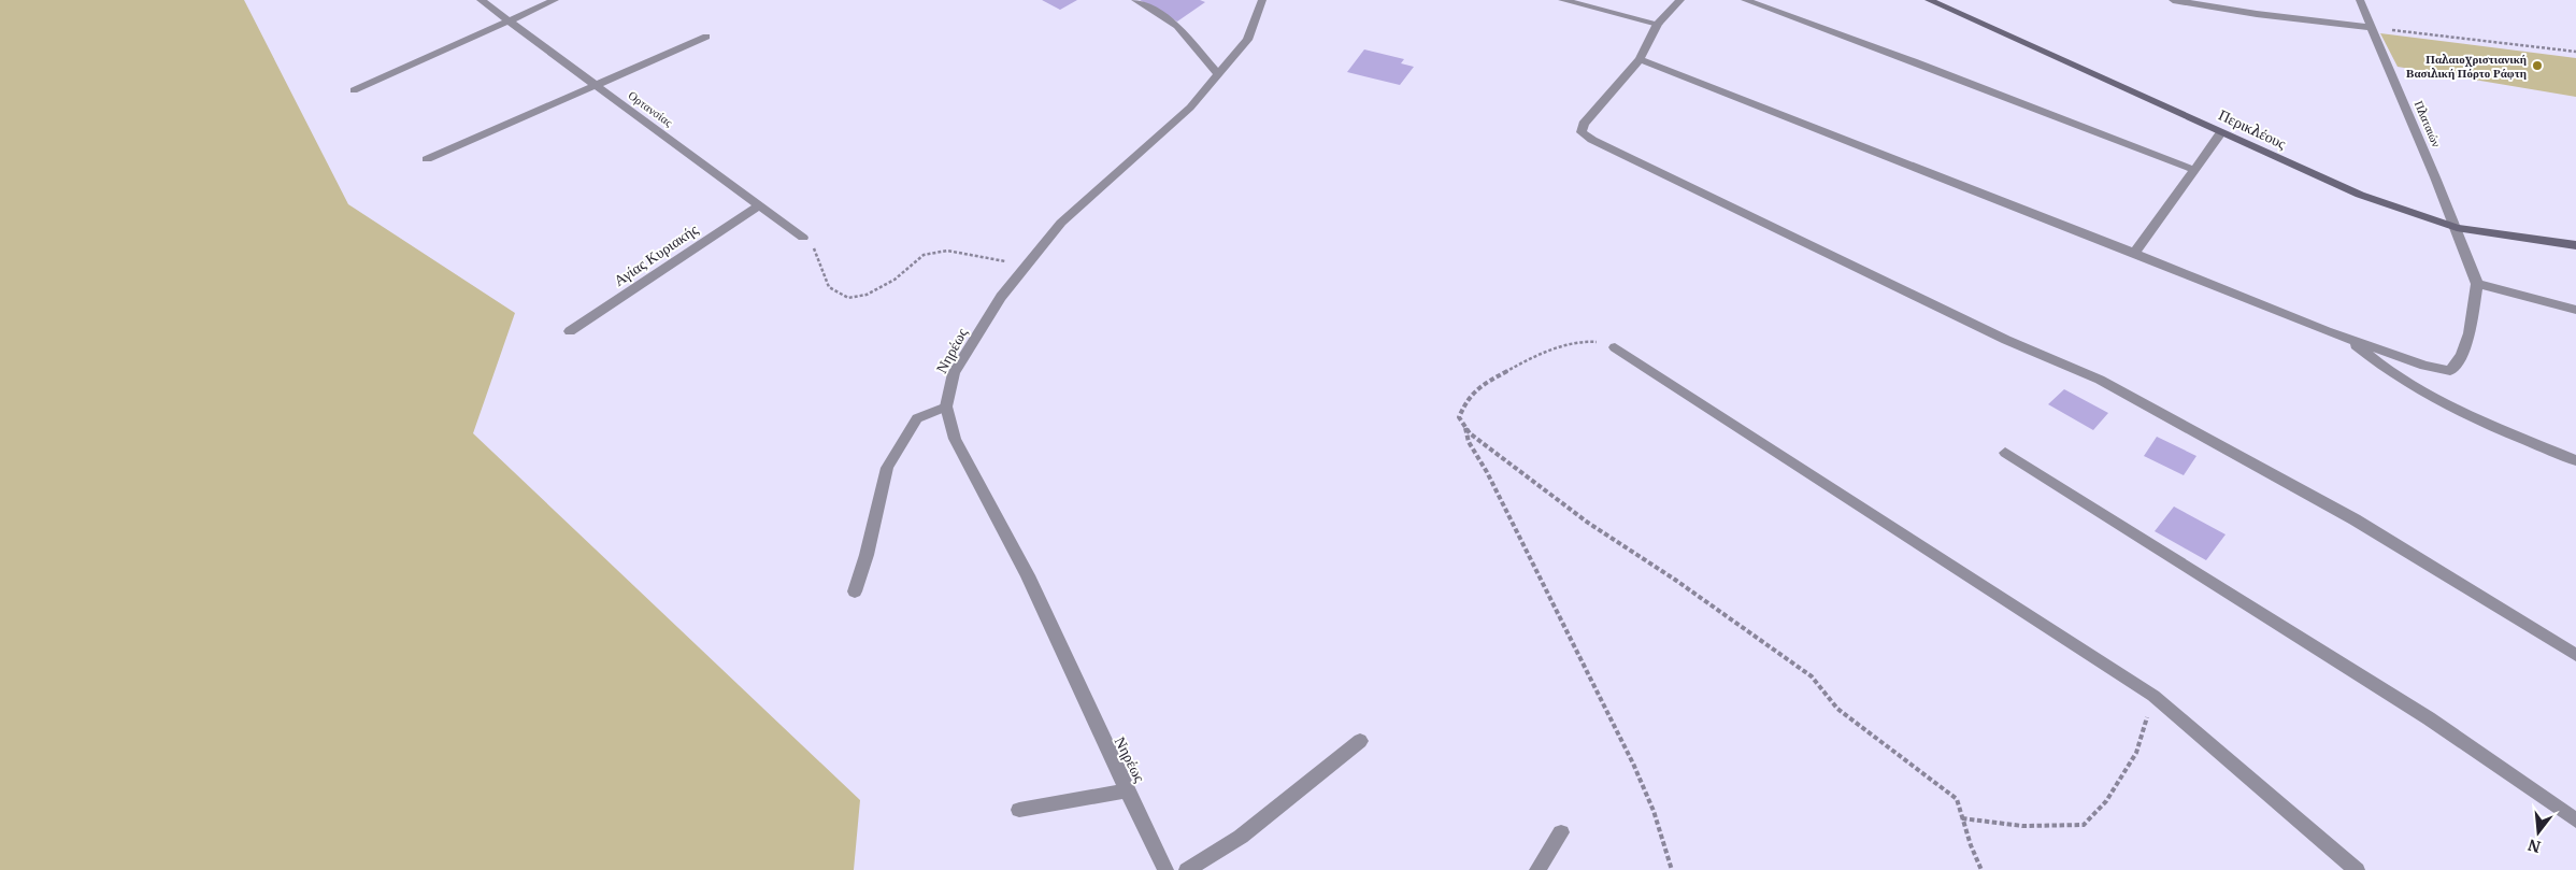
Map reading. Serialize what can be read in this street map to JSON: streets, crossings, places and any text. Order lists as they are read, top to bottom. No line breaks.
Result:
{"streets":{"main road":["Περικλέους"],"street":["Ορτανσίας","Πλαταιών","Αγίας Κυριακής","Νηρέως"]},"crossings":[["Ορτανσίας","Αγίας Κυριακής"],["Πλαταιών","Περικλέους"]],"places":["Παλαιοχριστιανική Βασιλική Πόρτο Ράφτη"],"north":"bottom"}
